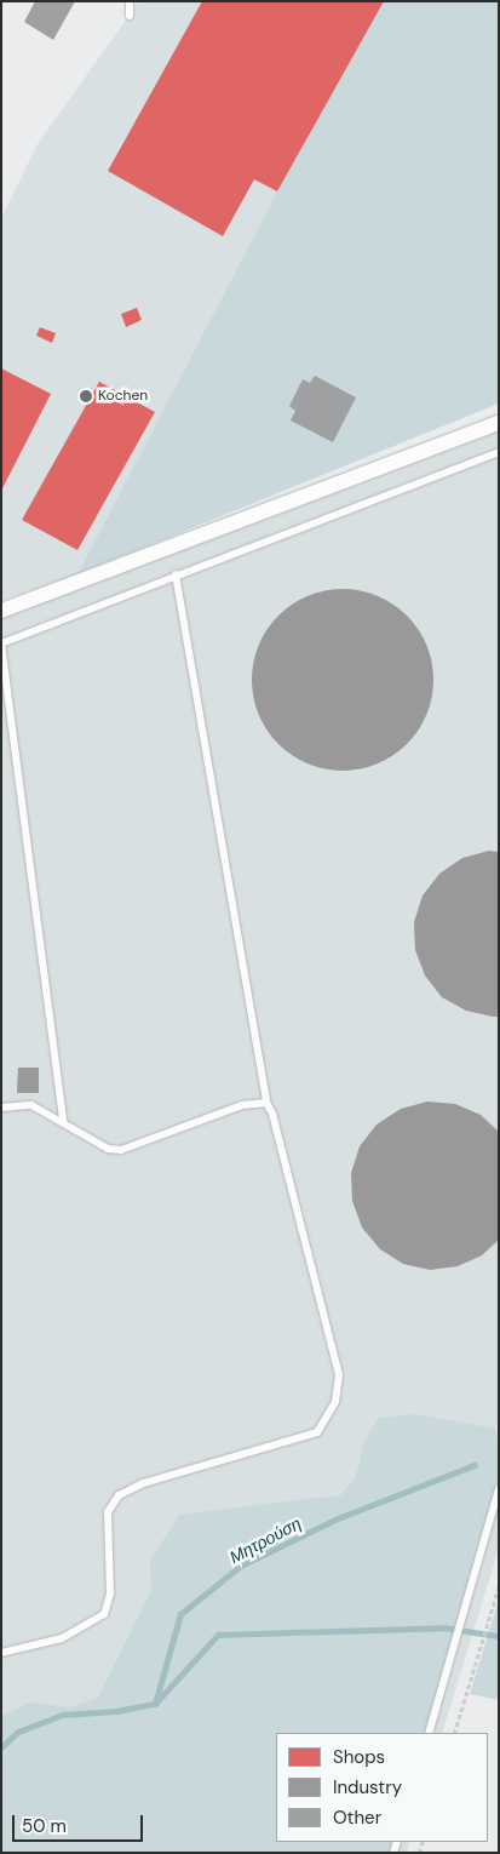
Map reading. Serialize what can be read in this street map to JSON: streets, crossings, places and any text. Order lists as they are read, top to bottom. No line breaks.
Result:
{"water":["Μητρούση"],"places":["Kochen"],"legend":["Shops","Industry","Other"],"scale_bar":"50 m"}
